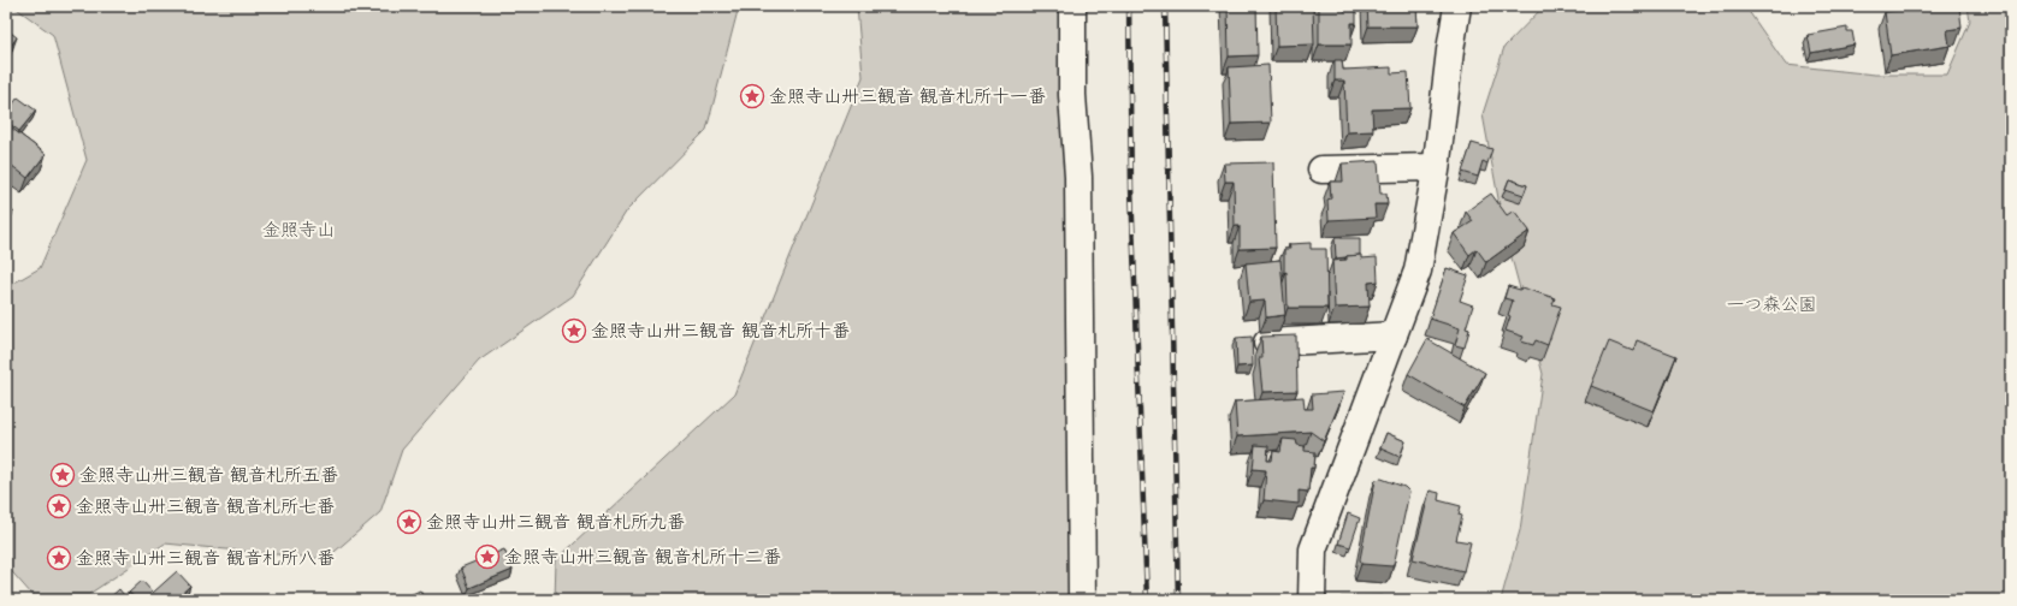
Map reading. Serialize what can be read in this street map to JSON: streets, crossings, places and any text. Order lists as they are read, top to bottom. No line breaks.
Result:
{"parks":["金照寺山","一つ森公園"],"places":{"place":["金照寺山卅三観音 観音札所十一番","金照寺山卅三観音 観音札所十番","金照寺山卅三観音 観音札所五番","金照寺山卅三観音 観音札所七番","金照寺山卅三観音 観音札所九番","金照寺山卅三観音 観音札所十二番","金照寺山卅三観音 観音札所八番"]}}
